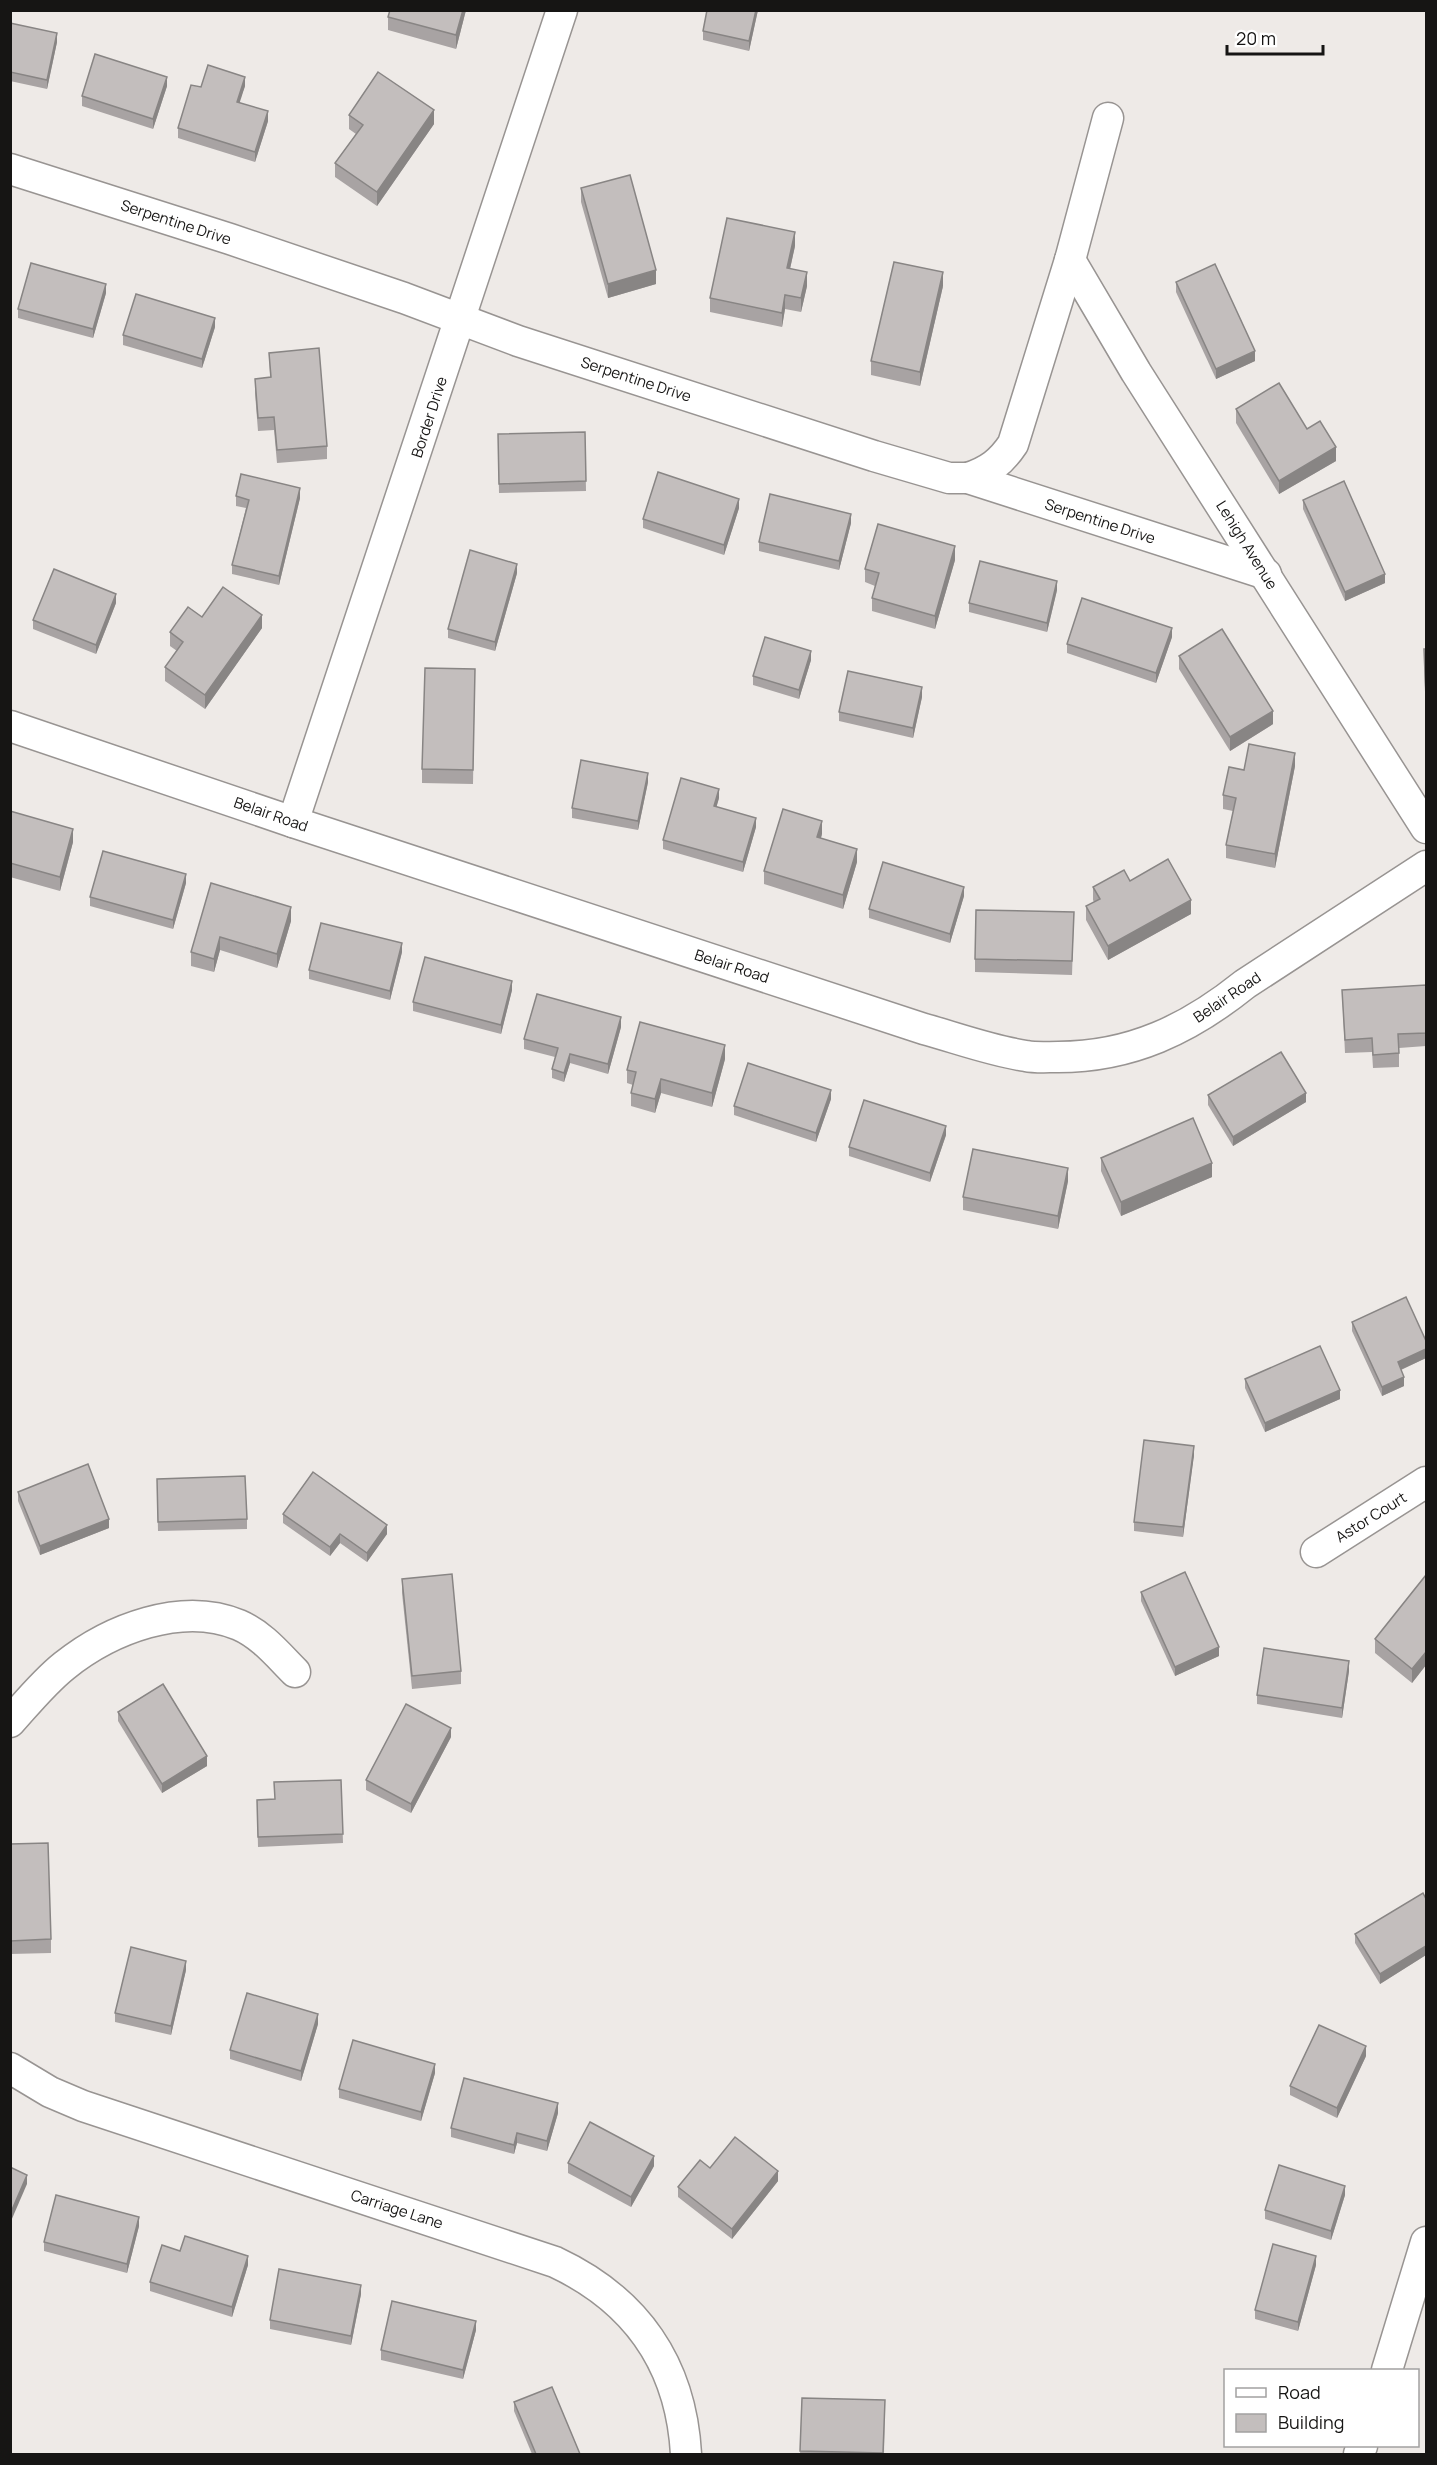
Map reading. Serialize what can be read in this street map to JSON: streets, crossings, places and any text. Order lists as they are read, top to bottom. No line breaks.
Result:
{"streets":{"street":["Serpentine Drive","Border Drive","Lehigh Avenue","Belair Road","Astor Court","Carriage Lane"]},"crossings":[["Serpentine Drive","Border Drive"],["Serpentine Drive","Lehigh Avenue"],["Border Drive","Belair Road"]],"legend":["Road","Building"],"scale_bar":"20 m"}
